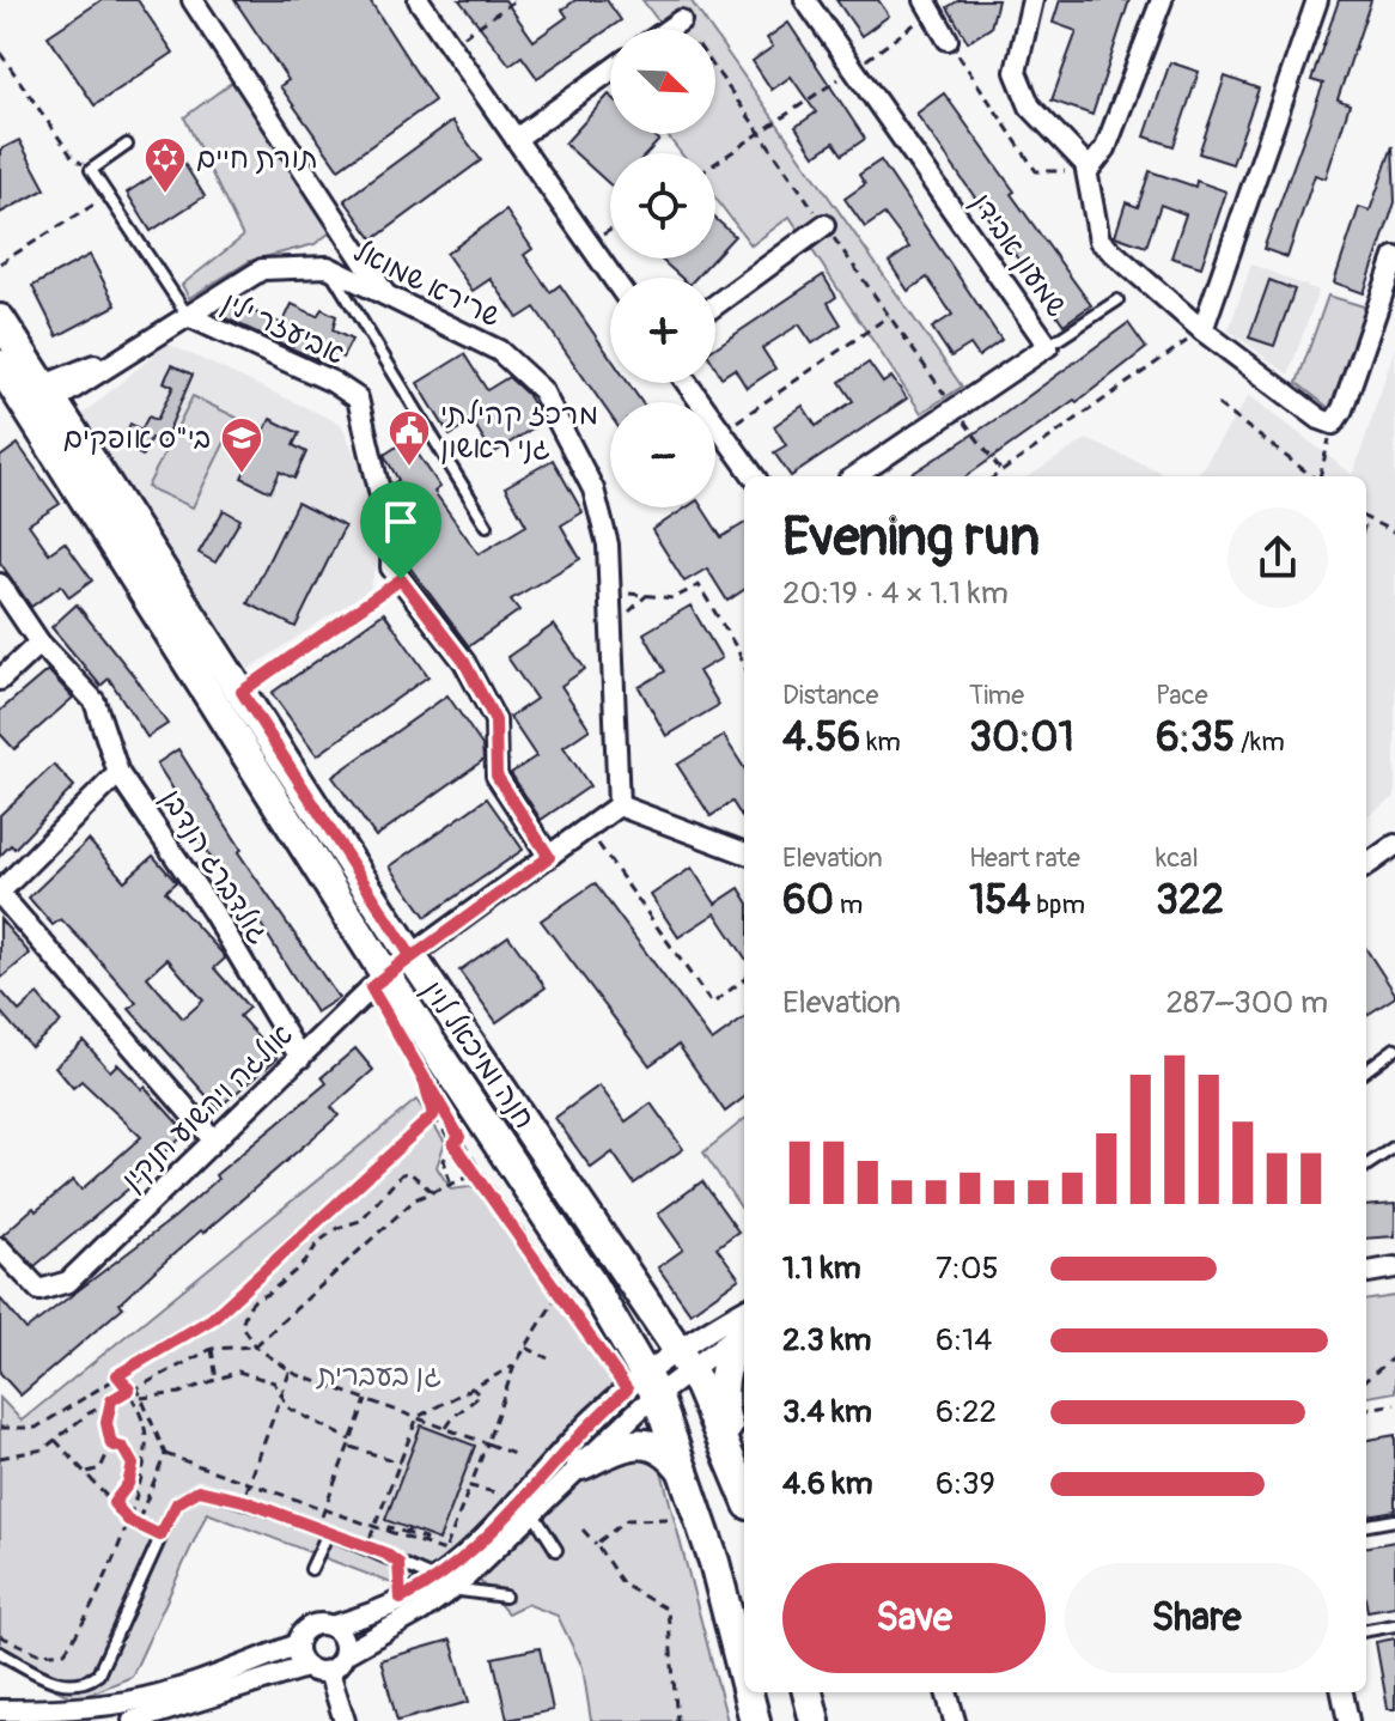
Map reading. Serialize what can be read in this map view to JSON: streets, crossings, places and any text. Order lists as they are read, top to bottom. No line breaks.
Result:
{"streets":{"main road":["חנה ומיכאל לוין"],"street":["שמעון אבידן","שרירא שמואל","אביעזר ילין","גולדברג הנדבן","אולגה ויהשוע חנקין"]},"crossings":[["שרירא שמואל","אביעזר ילין"],["שרירא שמואל","חנה ומיכאל לוין"],["שרירא שמואל","אולגה ויהשוע חנקין"],["אביעזר ילין","אולגה ויהשוע חנקין"],["גולדברג הנדבן","אולגה ויהשוע חנקין"],["חנה ומיכאל לוין","אולגה ויהשוע חנקין"]],"parks":["גן בעברית"],"places":{"synagogue":["תורת חיים"],"public building":["מרכז קהילתי גני ראשון"],"school or university":["בי\"ס אופקים"]},"north":"bottom right","page":{"map_buttons":["+","−"],"heading":["Evening run","20:19 · 4 × 1.1 km"],"stats":[["Distance","4.56 km"],["Time","30:01"],["Pace","6:35 /km"],["Elevation","60 m"],["Heart rate","154 bpm"],["kcal","322"]],"chart":["Elevation","287–300 m"],"list":[{"name":"1.1 km","note":"7:05"},{"name":"2.3 km","note":"6:14"},{"name":"3.4 km","note":"6:22"},{"name":"4.6 km","note":"6:39"}],"buttons":["Save","Share"]}}
